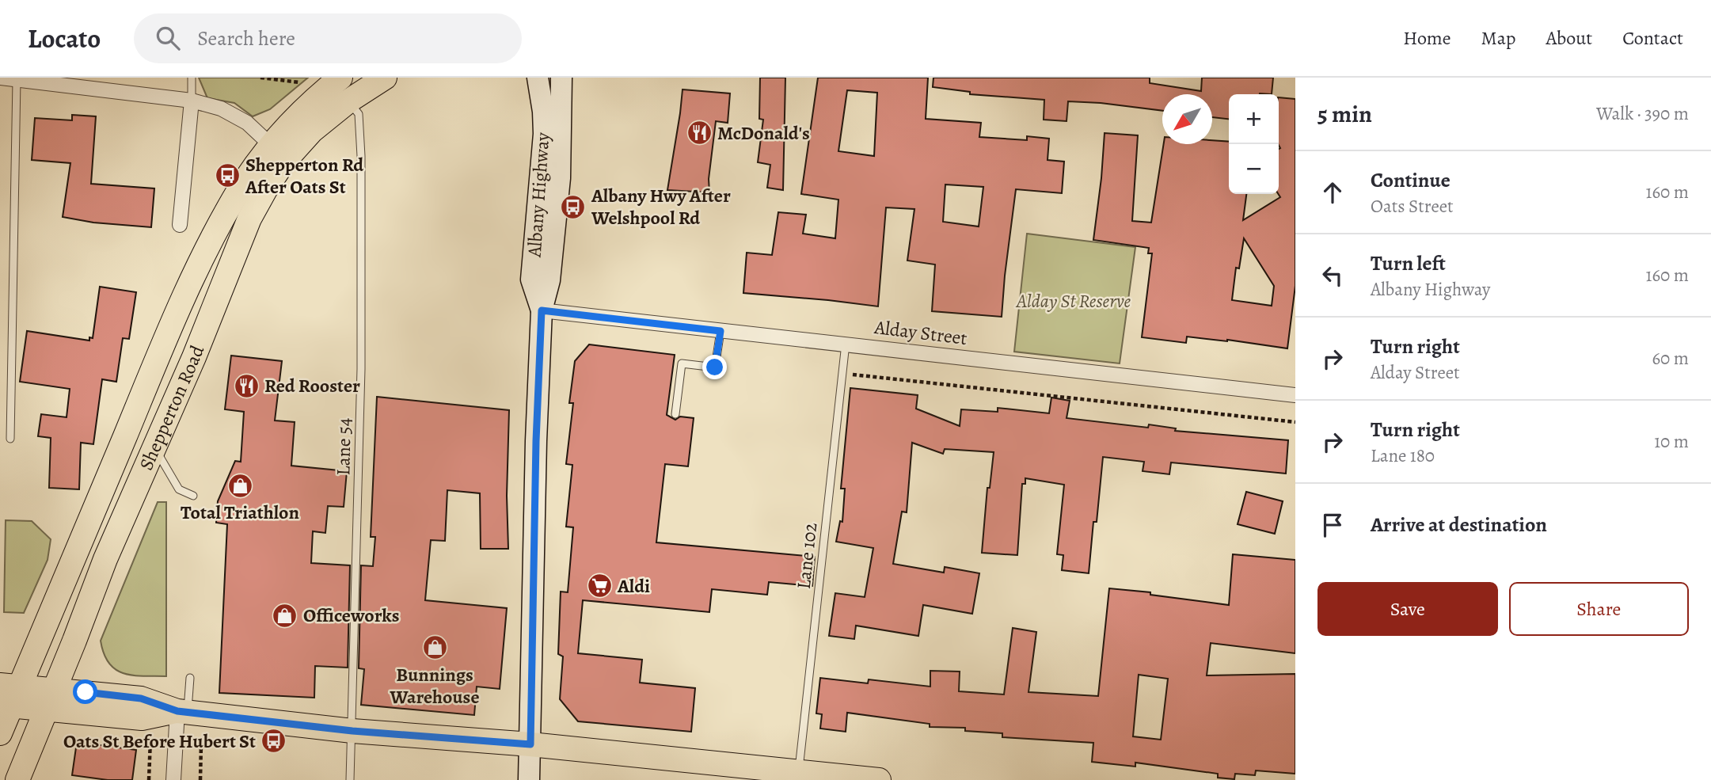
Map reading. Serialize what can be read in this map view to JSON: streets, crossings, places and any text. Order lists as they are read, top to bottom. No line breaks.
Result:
{"streets":{"main road":["Albany Highway","Shepperton Road"],"street":["Alday Street"],"lane":["Lane 54","Lane 102"]},"crossings":[["Albany Highway","Alday Street"],["Alday Street","Lane 102"],["Shepperton Road","Lane 54"]],"parks":["Alday St Reserve"],"places":{"restaurant":["McDonald's","Red Rooster"],"bus stop":["Shepperton Rd After Oats St","Albany Hwy After Welshpool Rd","Oats St Before Hubert St"],"shop":["Total Triathlon","Officeworks","Bunnings Warehouse"],"supermarket":["Aldi"]},"north":"bottom left","page":{"header":"Locato","search":"Search here","nav":["Home","Map","About","Contact"],"heading":["5 min","Walk · 390 m"],"map_buttons":["+","−"],"list":[["Continue","Oats Street","160 m"],["Turn left","Albany Highway","160 m"],["Turn right","Alday Street","60 m"],["Turn right","Lane 180","10 m"],"Arrive at destination"],"buttons":["Save","Share"]}}
